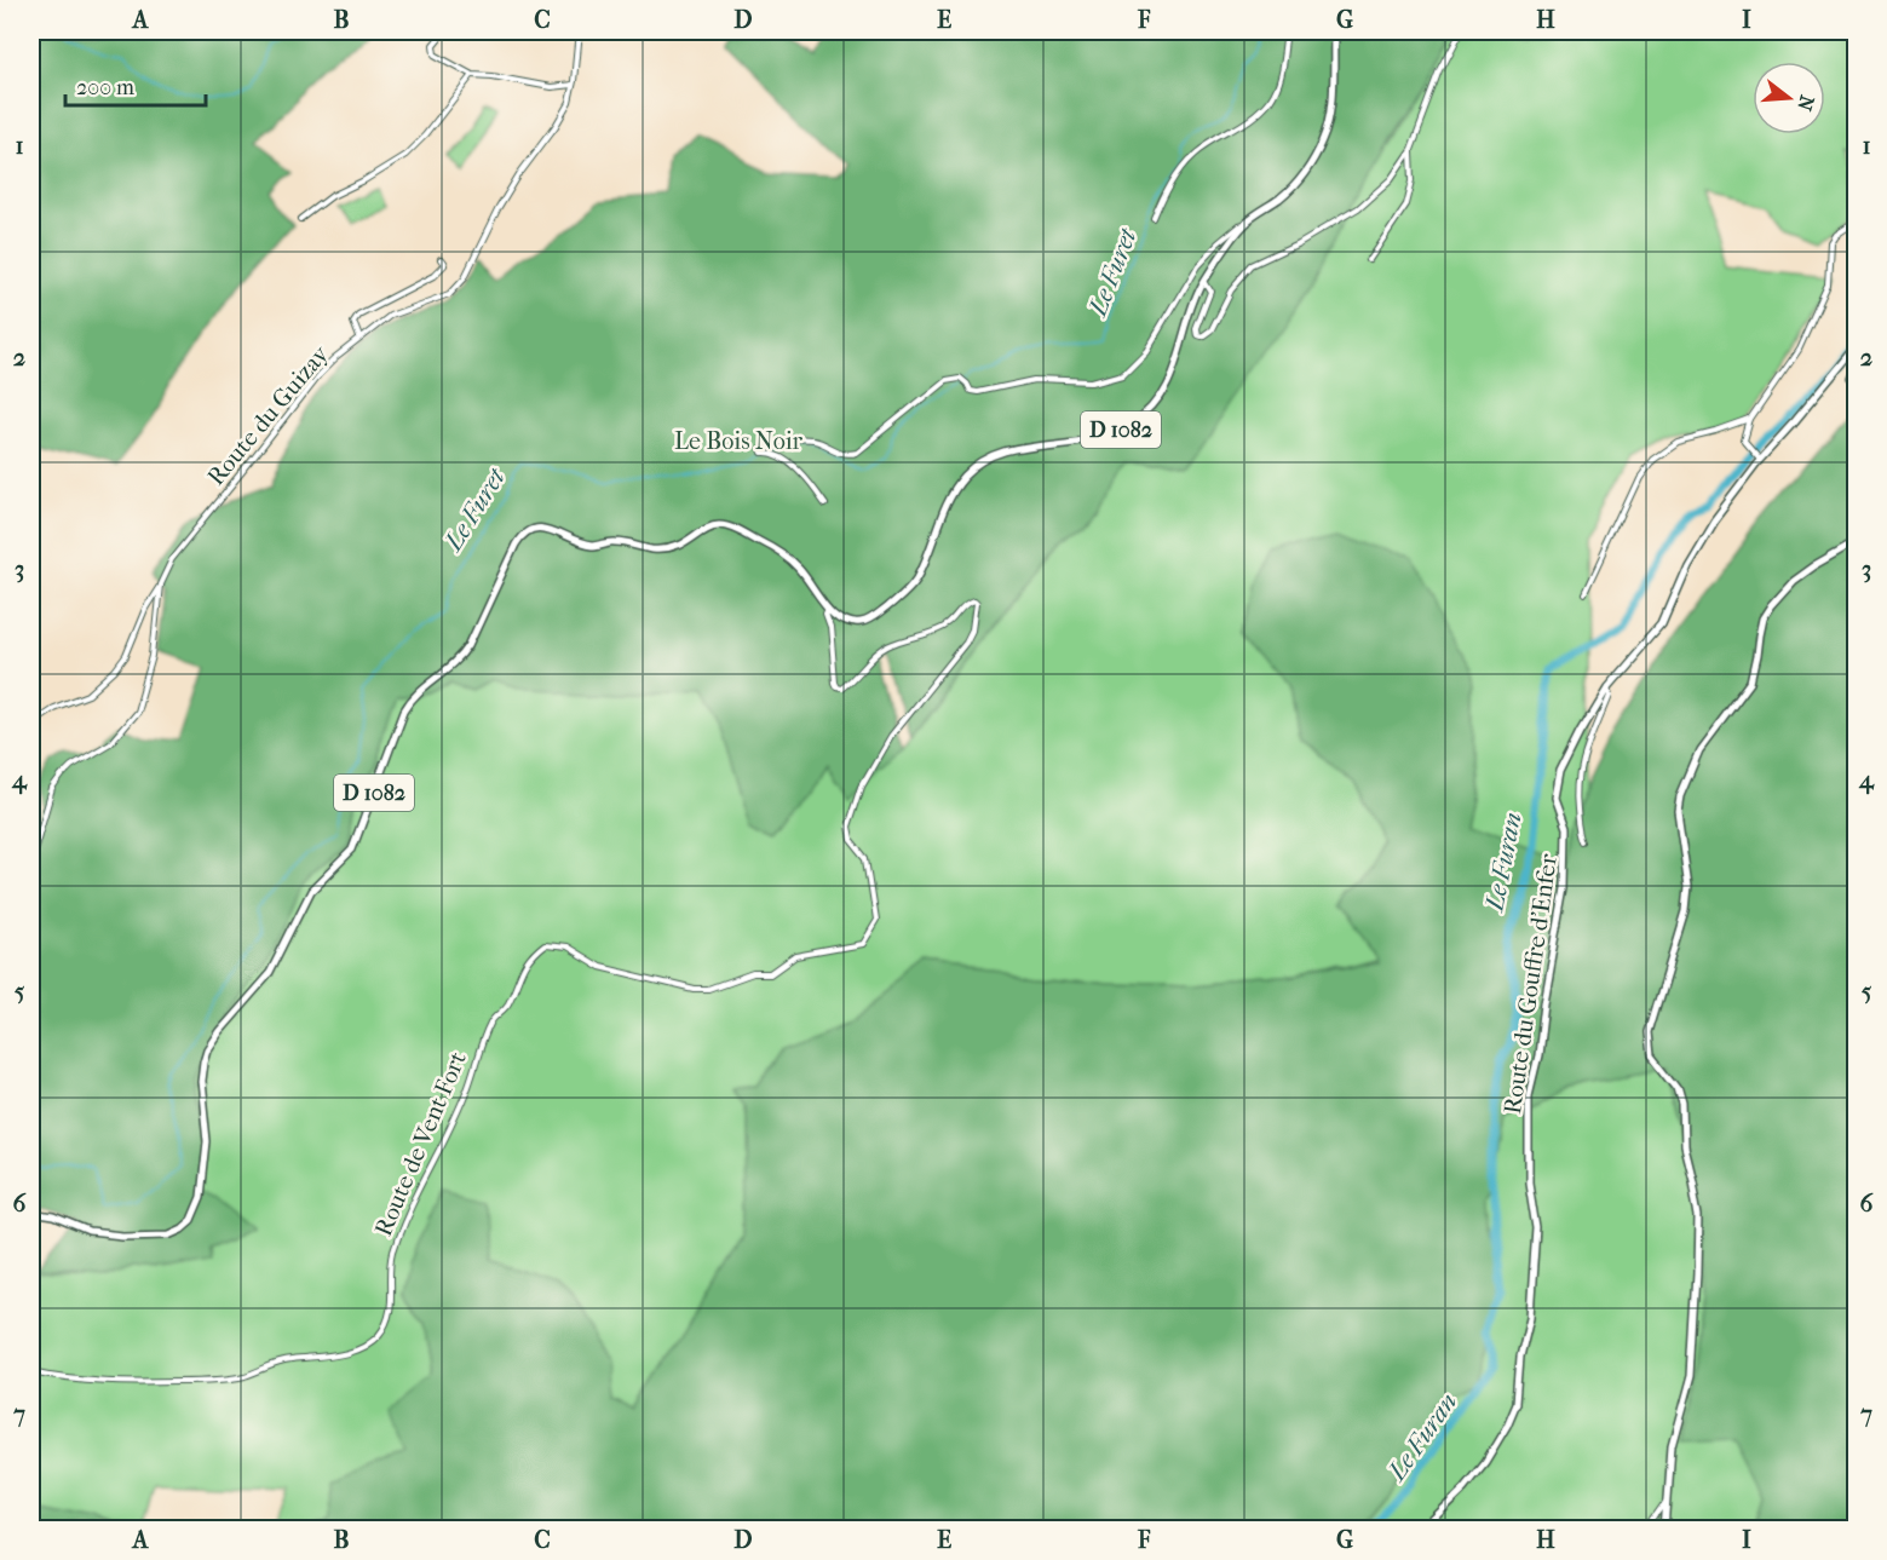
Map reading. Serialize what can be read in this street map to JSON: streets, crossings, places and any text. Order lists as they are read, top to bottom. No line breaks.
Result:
{"streets":{"main road":["D 1082","Route du Gouffre d'Enfer"],"street":["Route du Guizay","Route de Vent Fort"]},"crossings":[["D 1082","Route de Vent Fort"]],"water":["Le Furet","Le Furan"],"parks":["Le Bois Noir"],"scale_bar":"200 m","north":"right","grid":{"columns":["A","B","C","D","E","F","G","H","I"],"rows":["1","2","3","4","5","6","7"]}}
